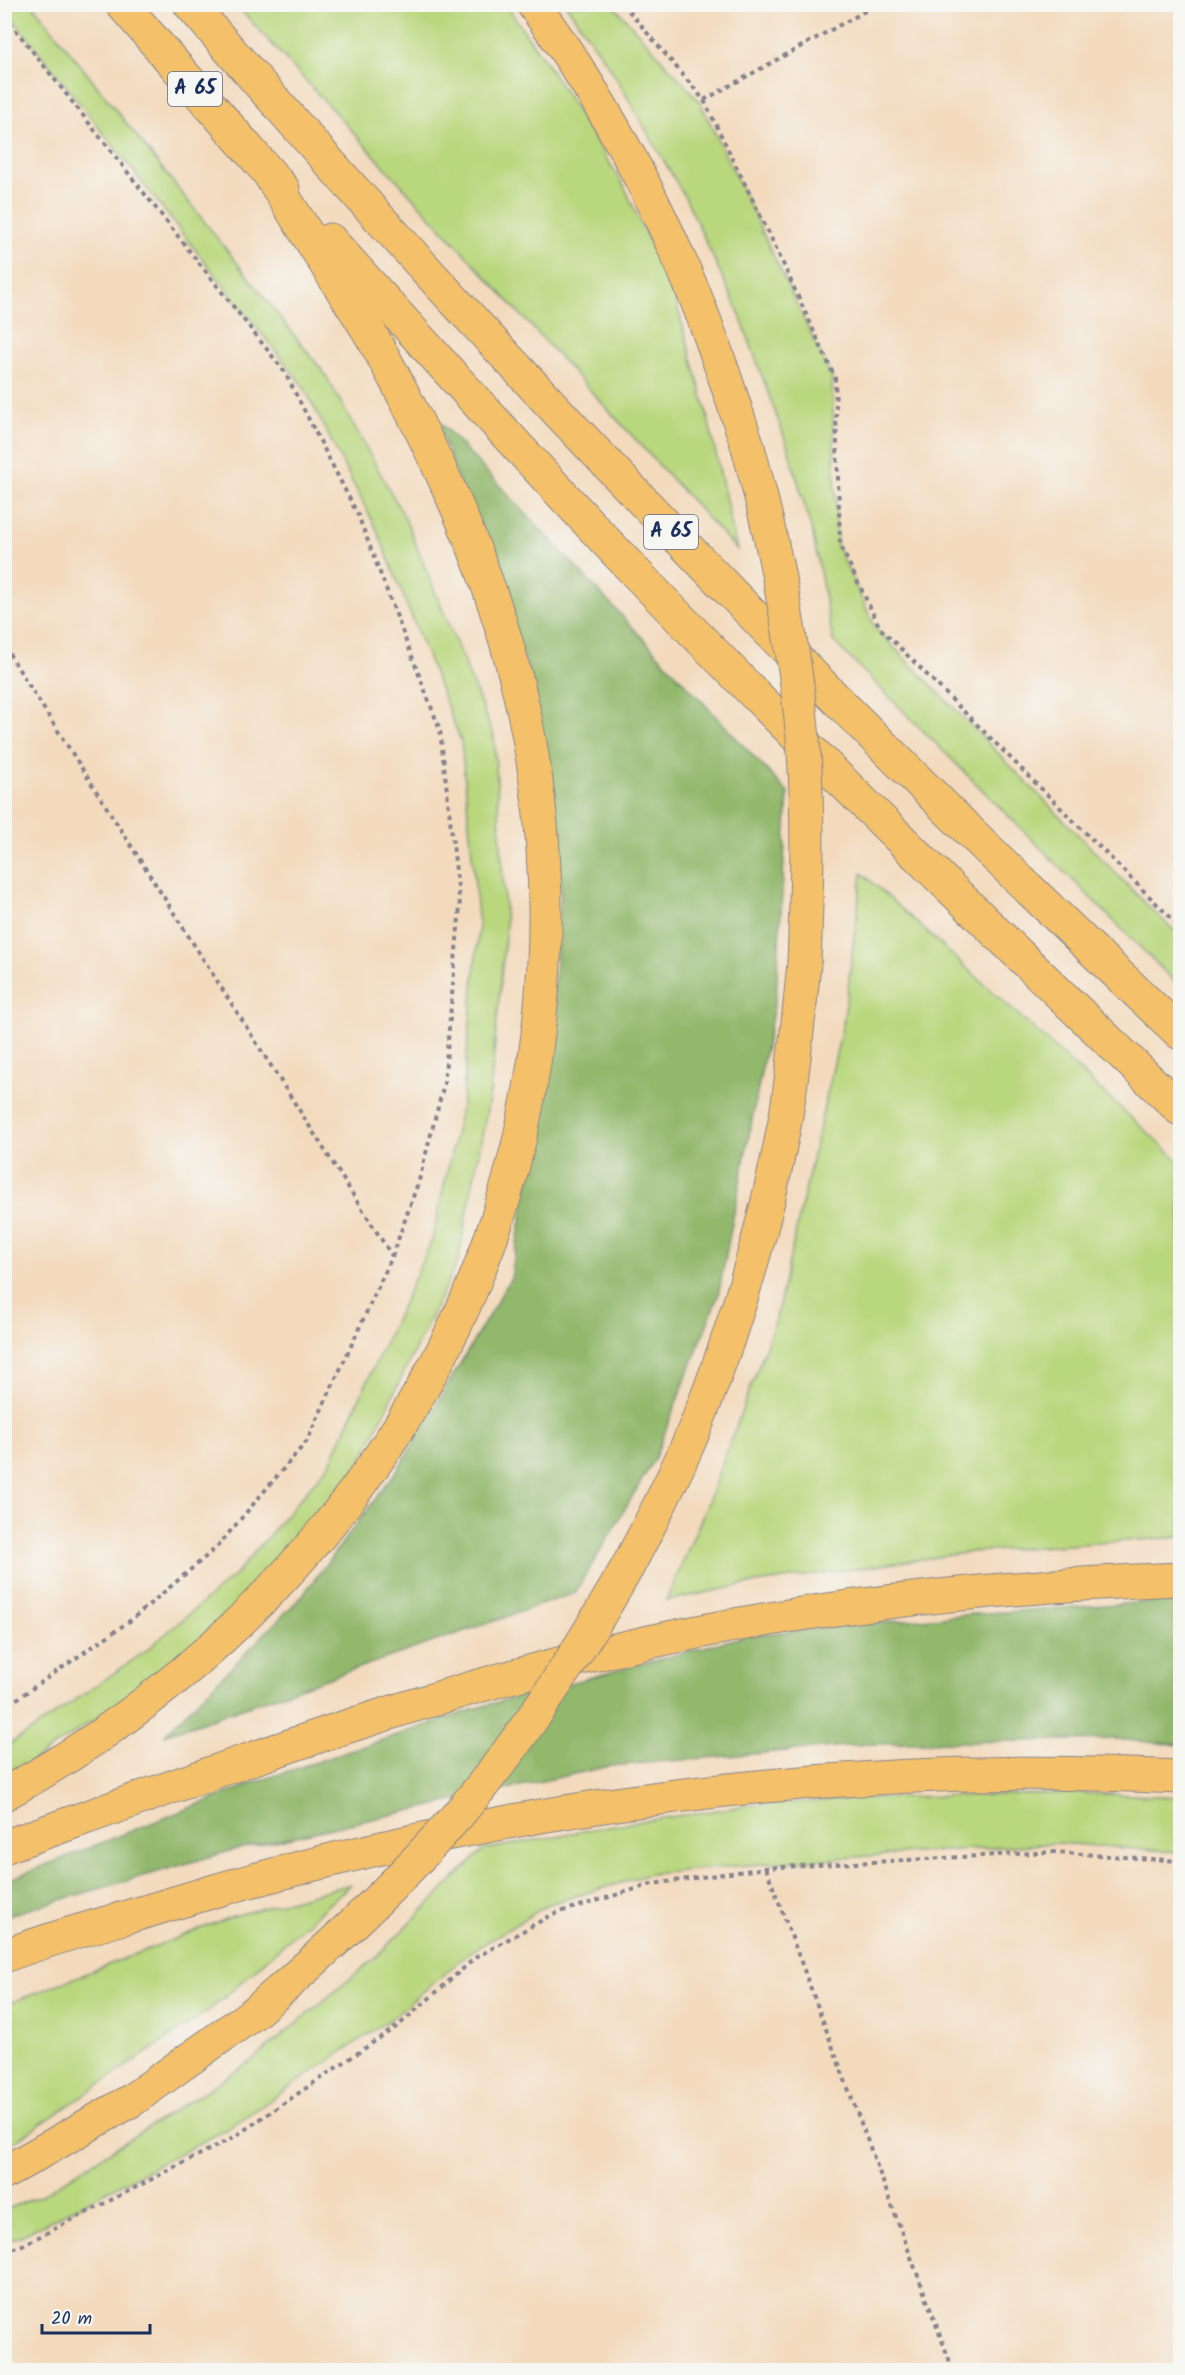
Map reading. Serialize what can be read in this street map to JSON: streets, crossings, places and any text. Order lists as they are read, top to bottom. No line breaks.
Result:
{"streets":{"highway":["A 65"]},"scale_bar":"20 m"}
